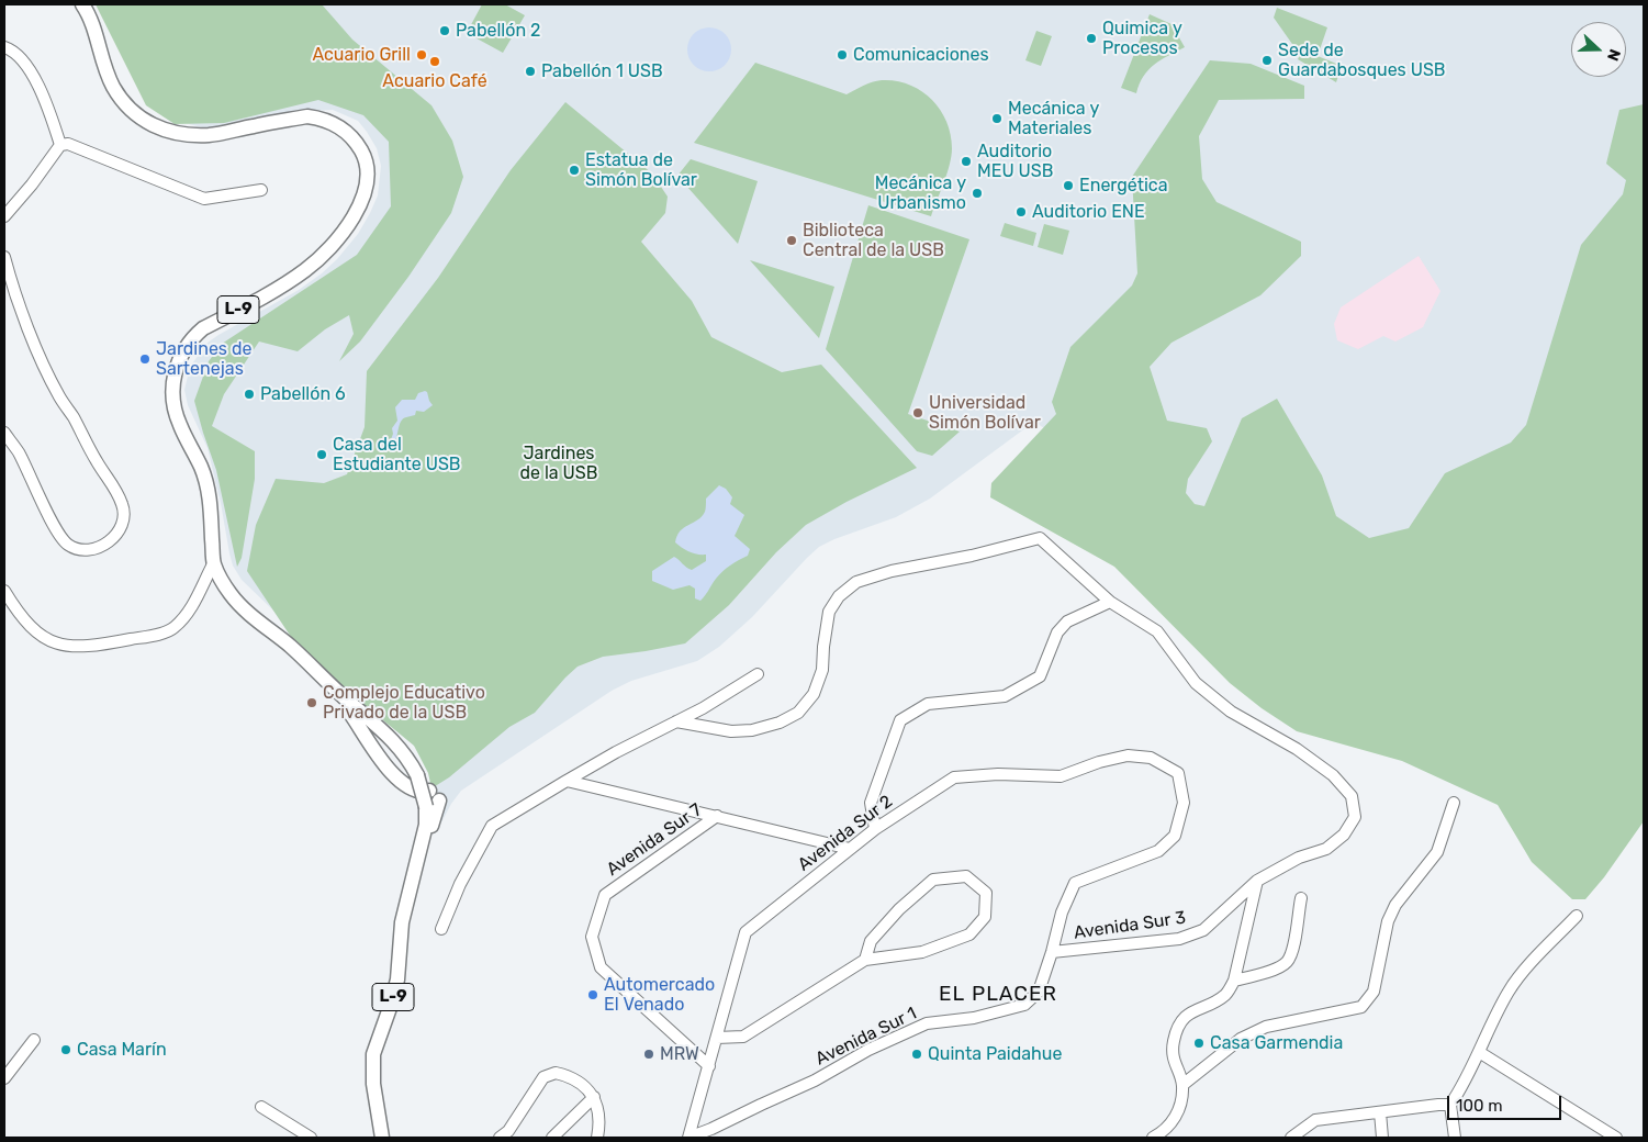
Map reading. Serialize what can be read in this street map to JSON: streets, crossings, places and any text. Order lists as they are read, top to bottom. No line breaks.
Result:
{"streets":{"main road":["L-9"],"street":["Avenida Sur 2","Avenida Sur 7","Avenida Sur 3","Avenida Sur 1"]},"crossings":[["Avenida Sur 2","Avenida Sur 7"],["Avenida Sur 2","Avenida Sur 1"],["Avenida Sur 3","Avenida Sur 1"]],"districts":["EL PLACER"],"parks":["Jardines de la USB"],"places":["Pabellón 2","Quimica y Procesos","Acuario Grill","Comunicaciones","Sede de Guardabosques USB","Acuario Café","Pabellón 1 USB","Mecánica y Materiales","Auditorio MEU USB","Estatua de Simón Bolívar","Energética","Mecánica y Urbanismo","Auditorio ENE","Biblioteca Central de la USB","Jardines de Sartenejas","Pabellón 6","Universidad Simón Bolívar","Casa del Estudiante USB","Complejo Educativo Privado de la USB","Automercado El Venado","Casa Garmendia","Casa Marín","MRW","Quinta Paidahue"],"scale_bar":"100 m","north":"right"}
